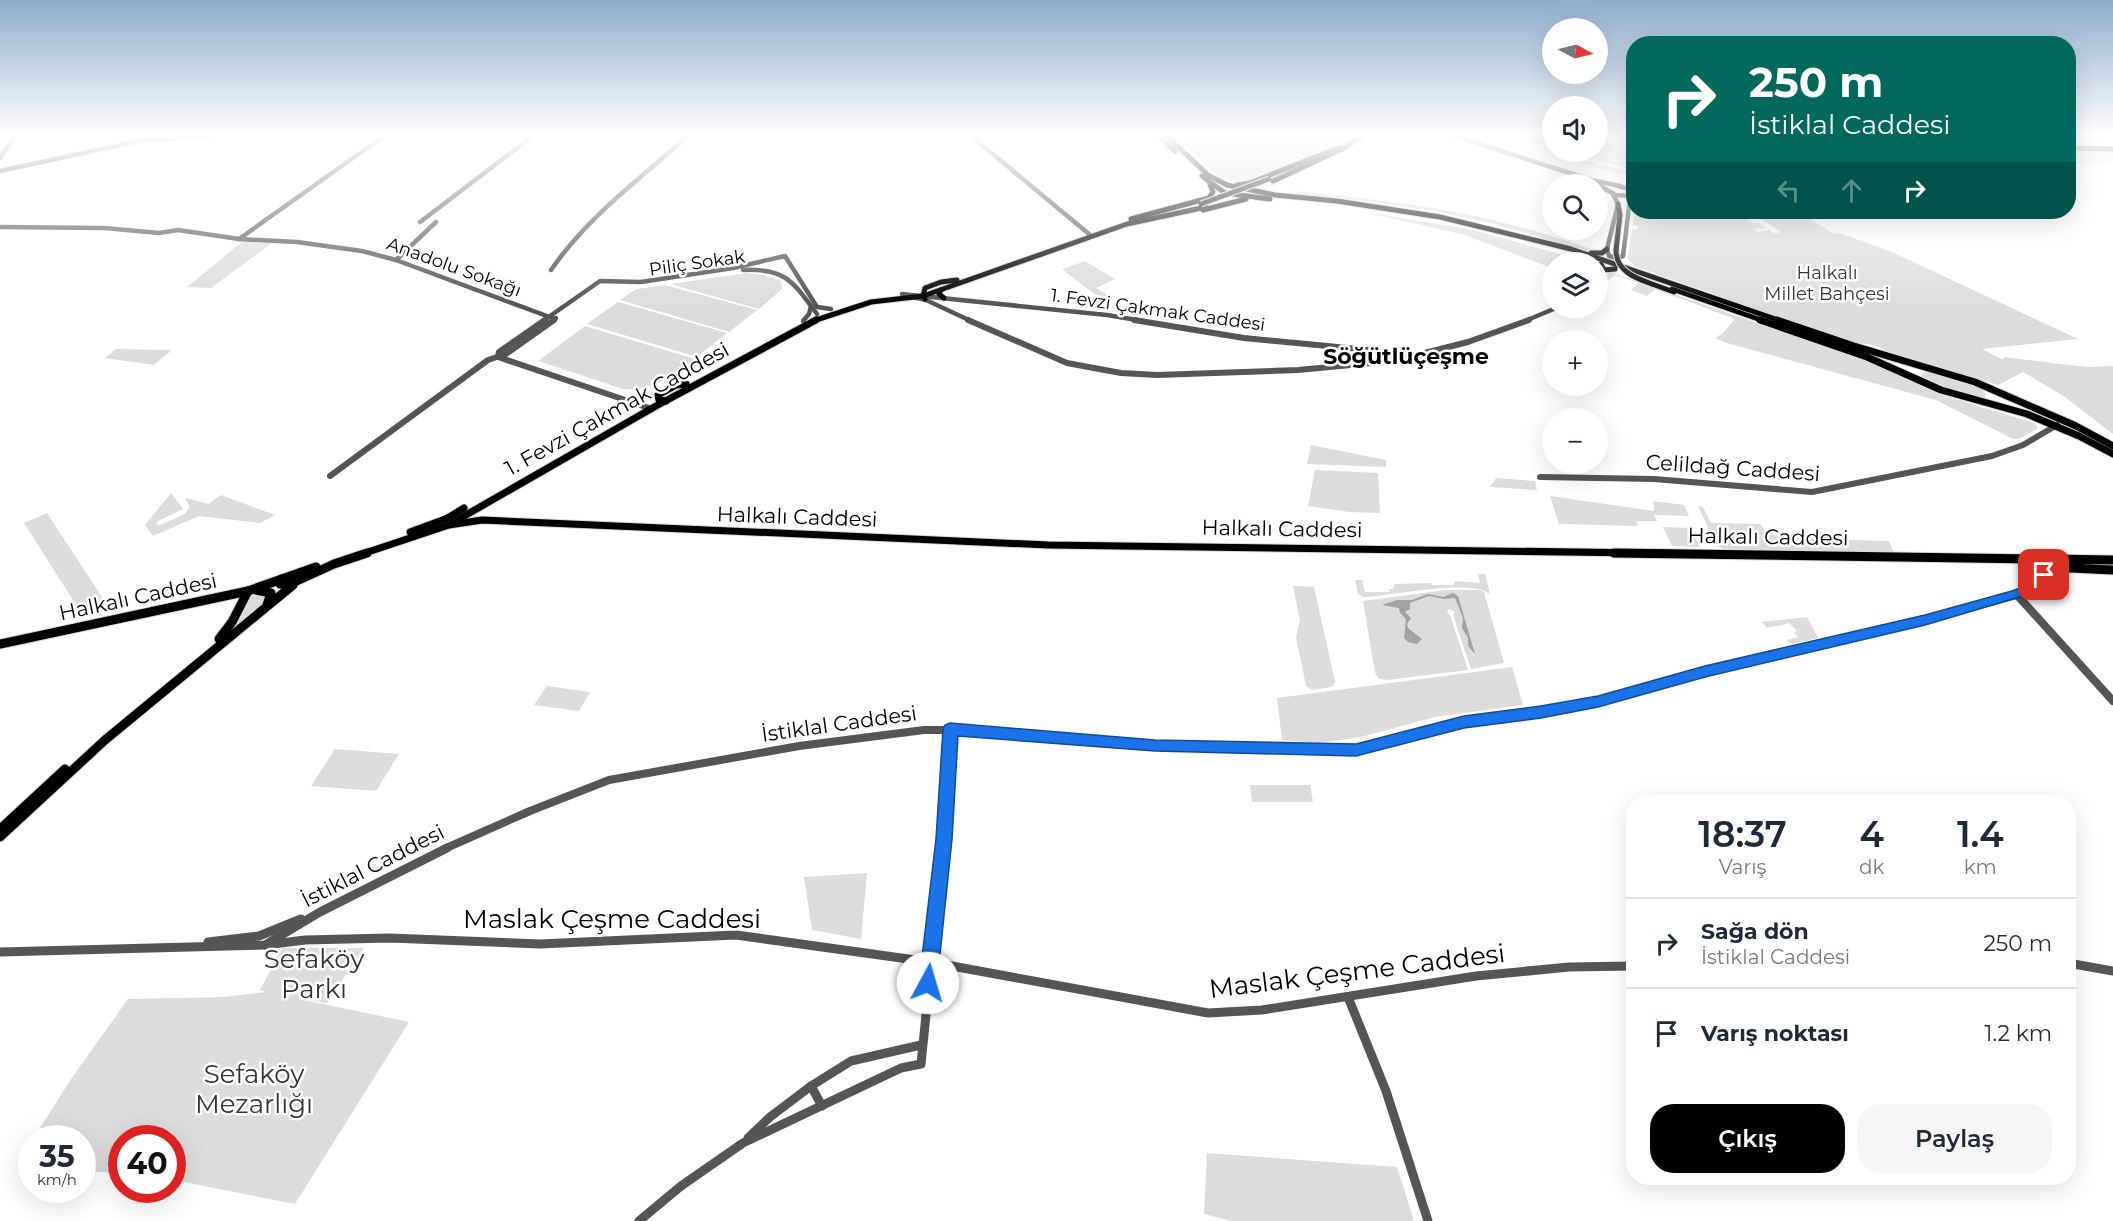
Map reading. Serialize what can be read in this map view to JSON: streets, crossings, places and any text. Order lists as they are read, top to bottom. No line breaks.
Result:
{"streets":{"main road":["1. Fevzi Çakmak Caddesi","Halkalı Caddesi"],"street":["Piliç Sokak","Anadolu Sokağı","Celildağ Caddesi","İstiklal Caddesi","Maslak Çeşme Caddesi"]},"crossings":[["1. Fevzi Çakmak Caddesi","Halkalı Caddesi"],["Halkalı Caddesi","İstiklal Caddesi"],["İstiklal Caddesi","Maslak Çeşme Caddesi"]],"districts":["Söğütlüçeşme"],"parks":["Halkalı Millet Bahçesi","Sefaköy Parkı","Sefaköy Mezarlığı"],"north":"right","page":{"map_buttons":["+","−"],"turn":["250 m","İstiklal Caddesi"],"eta":["18:37","Varış","4","dk","1.4","km"],"list":[{"name":"Sağa dön","note":"İstiklal Caddesi","value":"250 m"},{"name":"Varış noktası","value":"1.2 km"}],"buttons":["Çıkış","Paylaş"],"speed":"35 km/h","limit":"40"}}
